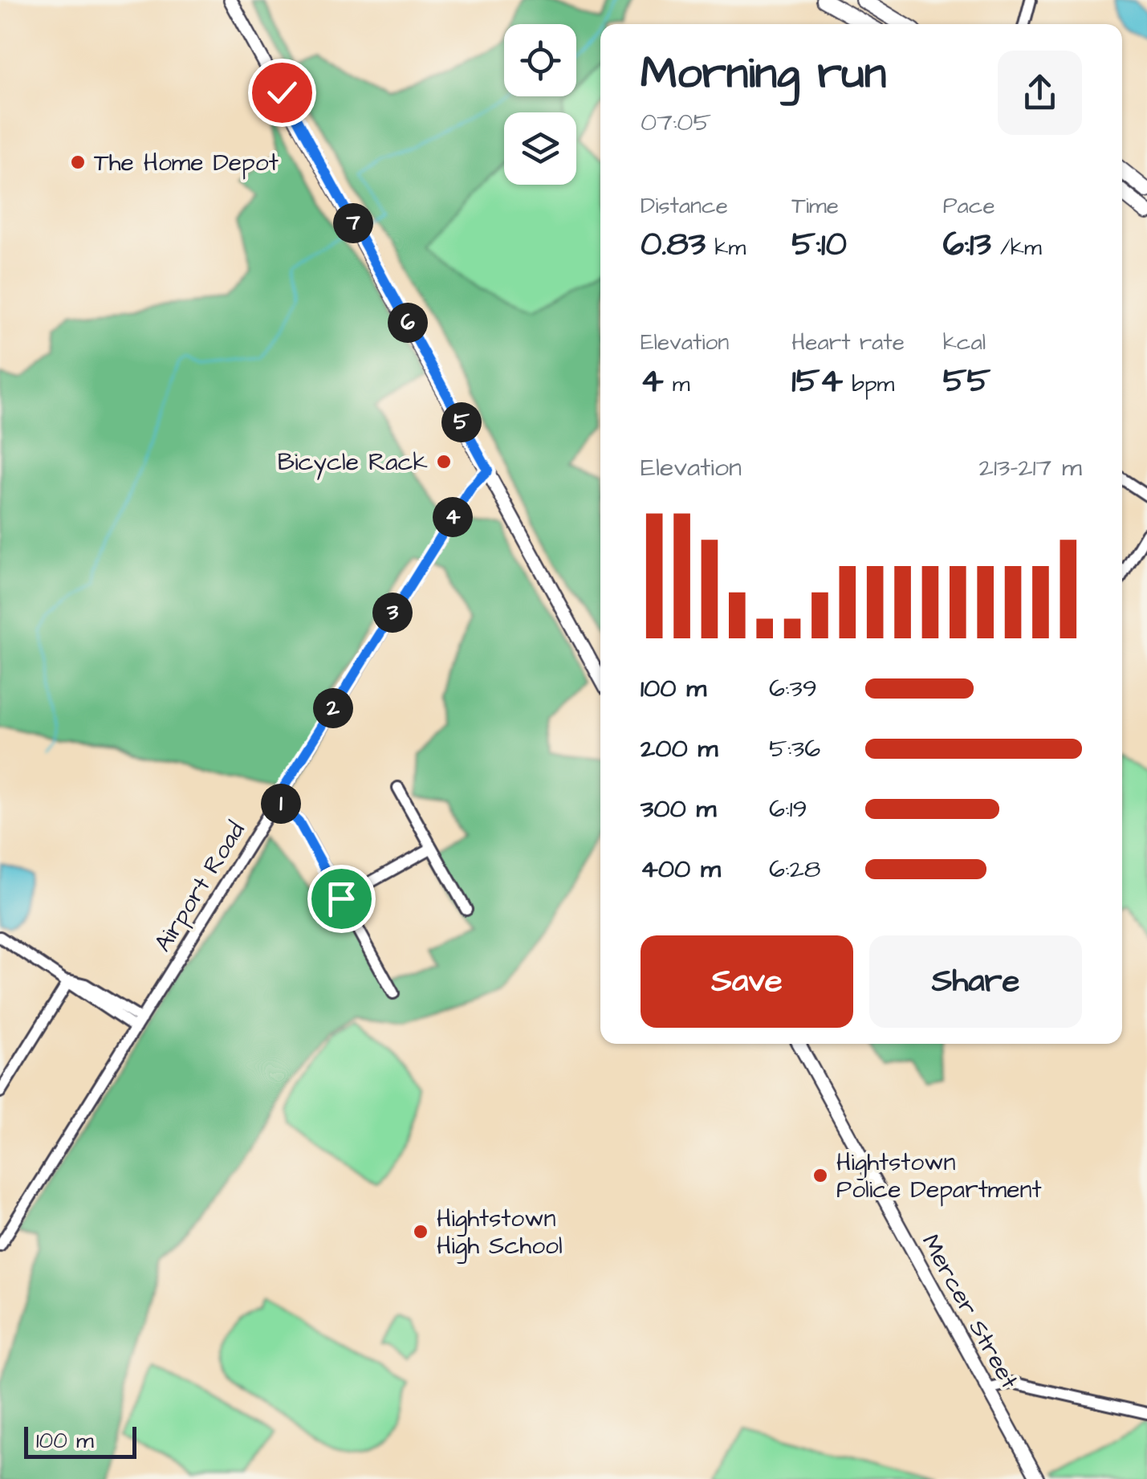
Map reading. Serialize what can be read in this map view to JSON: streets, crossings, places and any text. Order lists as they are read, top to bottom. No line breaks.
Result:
{"streets":{"main road":["Mercer Street"],"street":["Airport Road"]},"places":["The Home Depot","Bicycle Rack","Hightstown Police Department","Hightstown High School"],"scale_bar":"100 m","page":{"heading":["Morning run","07:05"],"stats":[["Distance","0.83 km"],["Time","5:10"],["Pace","6:13 /km"],["Elevation","4 m"],["Heart rate","154 bpm"],["kcal","55"]],"pins":["7","6","5","4","3","2","1"],"chart":["Elevation","213–217 m"],"list":[{"name":"100 m","note":"6:39"},{"name":"200 m","note":"5:36"},{"name":"300 m","note":"6:19"},{"name":"400 m","note":"6:28"}],"buttons":["Save","Share"],"scale":"100 m"}}
